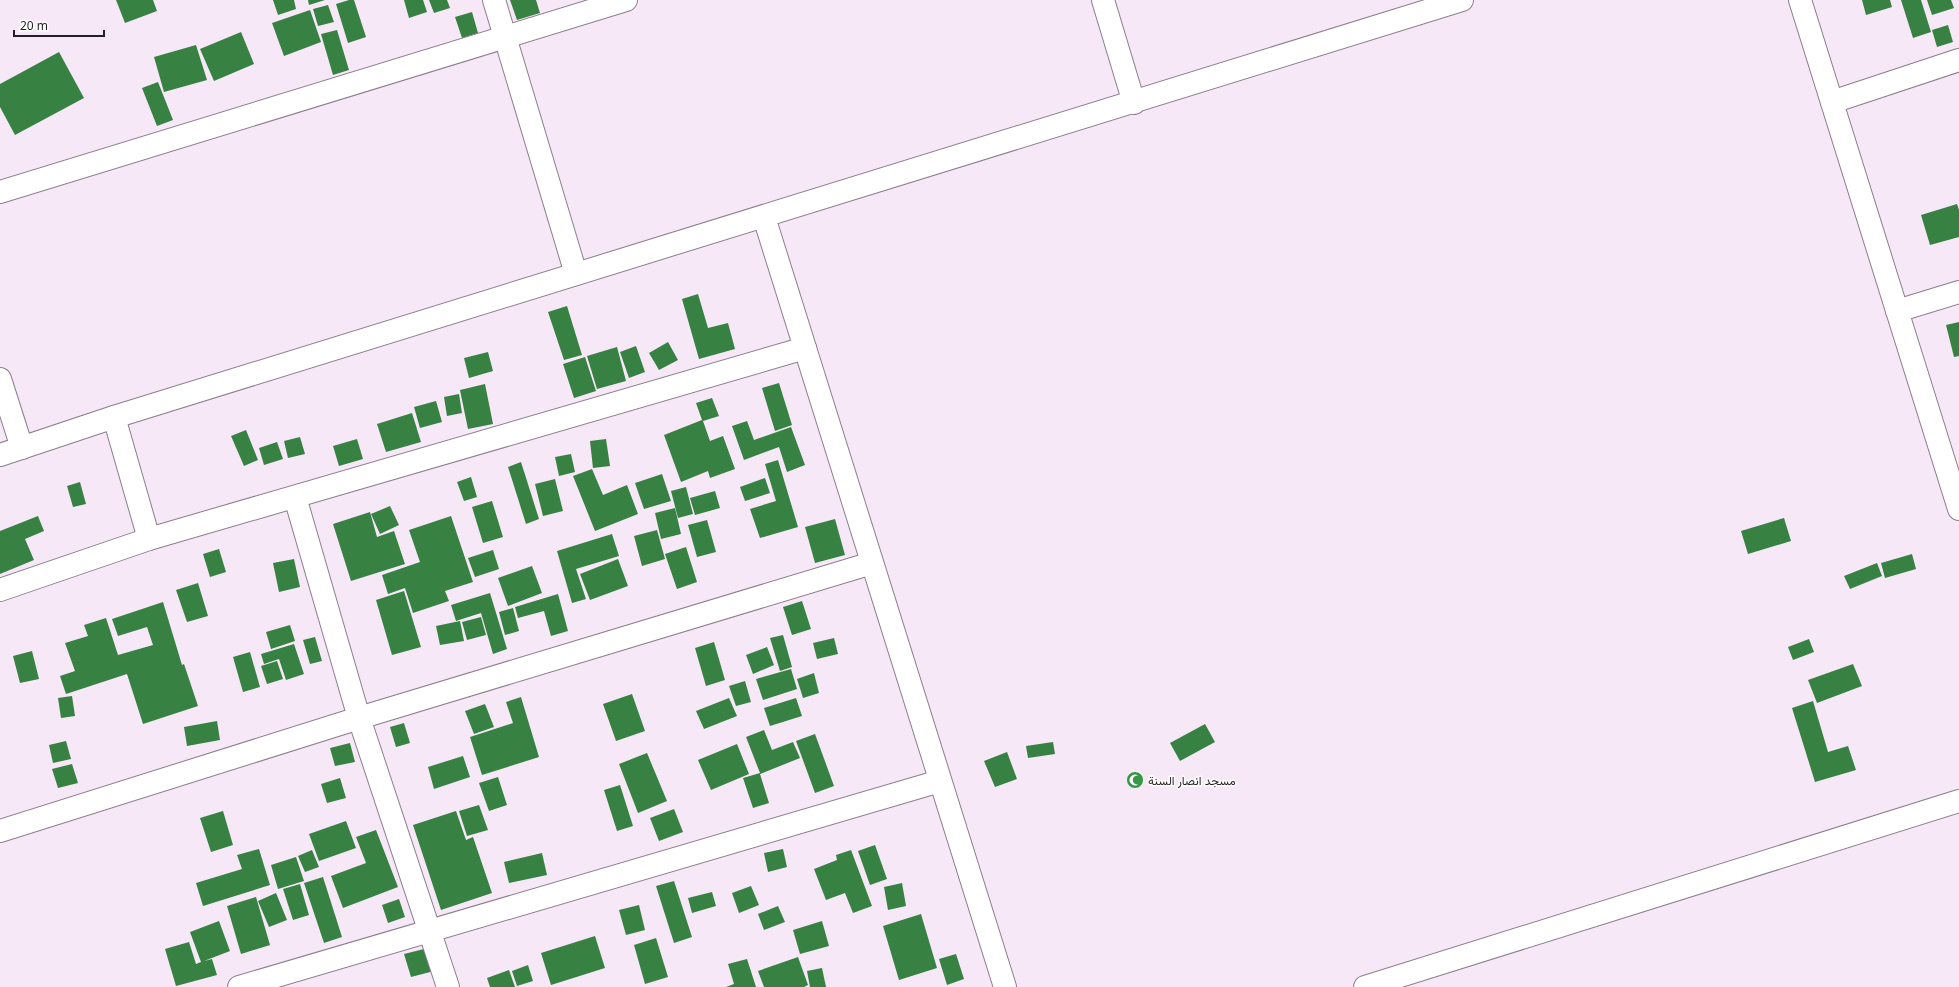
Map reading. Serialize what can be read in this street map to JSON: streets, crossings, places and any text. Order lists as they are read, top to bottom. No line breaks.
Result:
{"places":{"mosque":["مسجد انصار السنة"]},"scale_bar":"20 m"}
